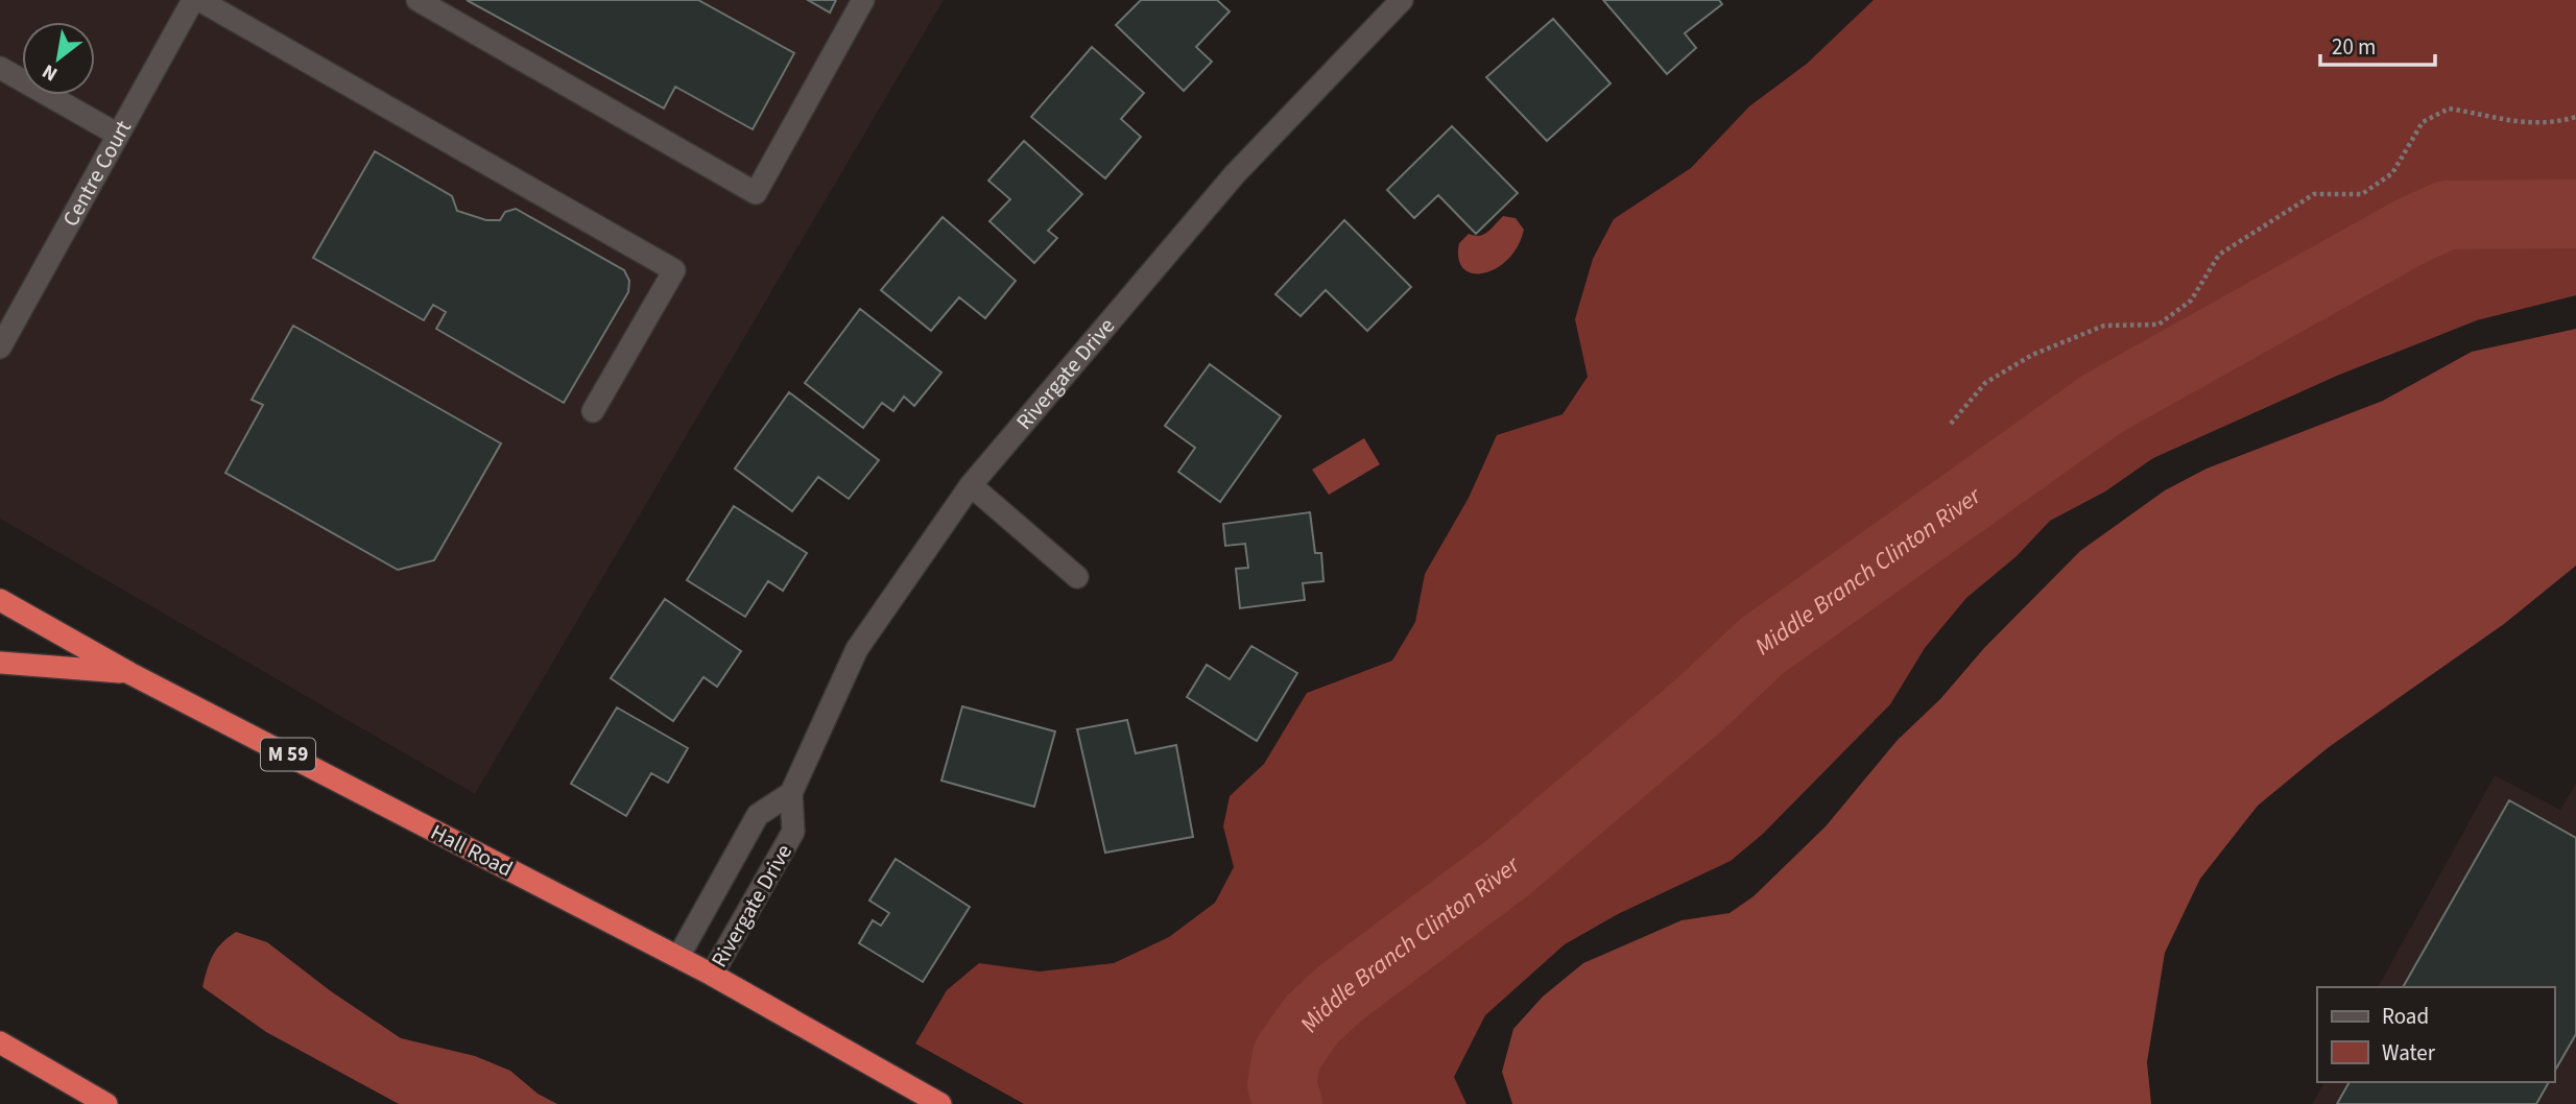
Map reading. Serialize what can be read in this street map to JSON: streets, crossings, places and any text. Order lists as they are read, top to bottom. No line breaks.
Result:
{"streets":{"highway":["M 59","Hall Road"],"street":["Centre Court","Rivergate Drive"]},"crossings":[["Rivergate Drive","Hall Road"]],"water":["Middle Branch Clinton River"],"legend":["Road","Water"],"scale_bar":"20 m","north":"bottom left"}
